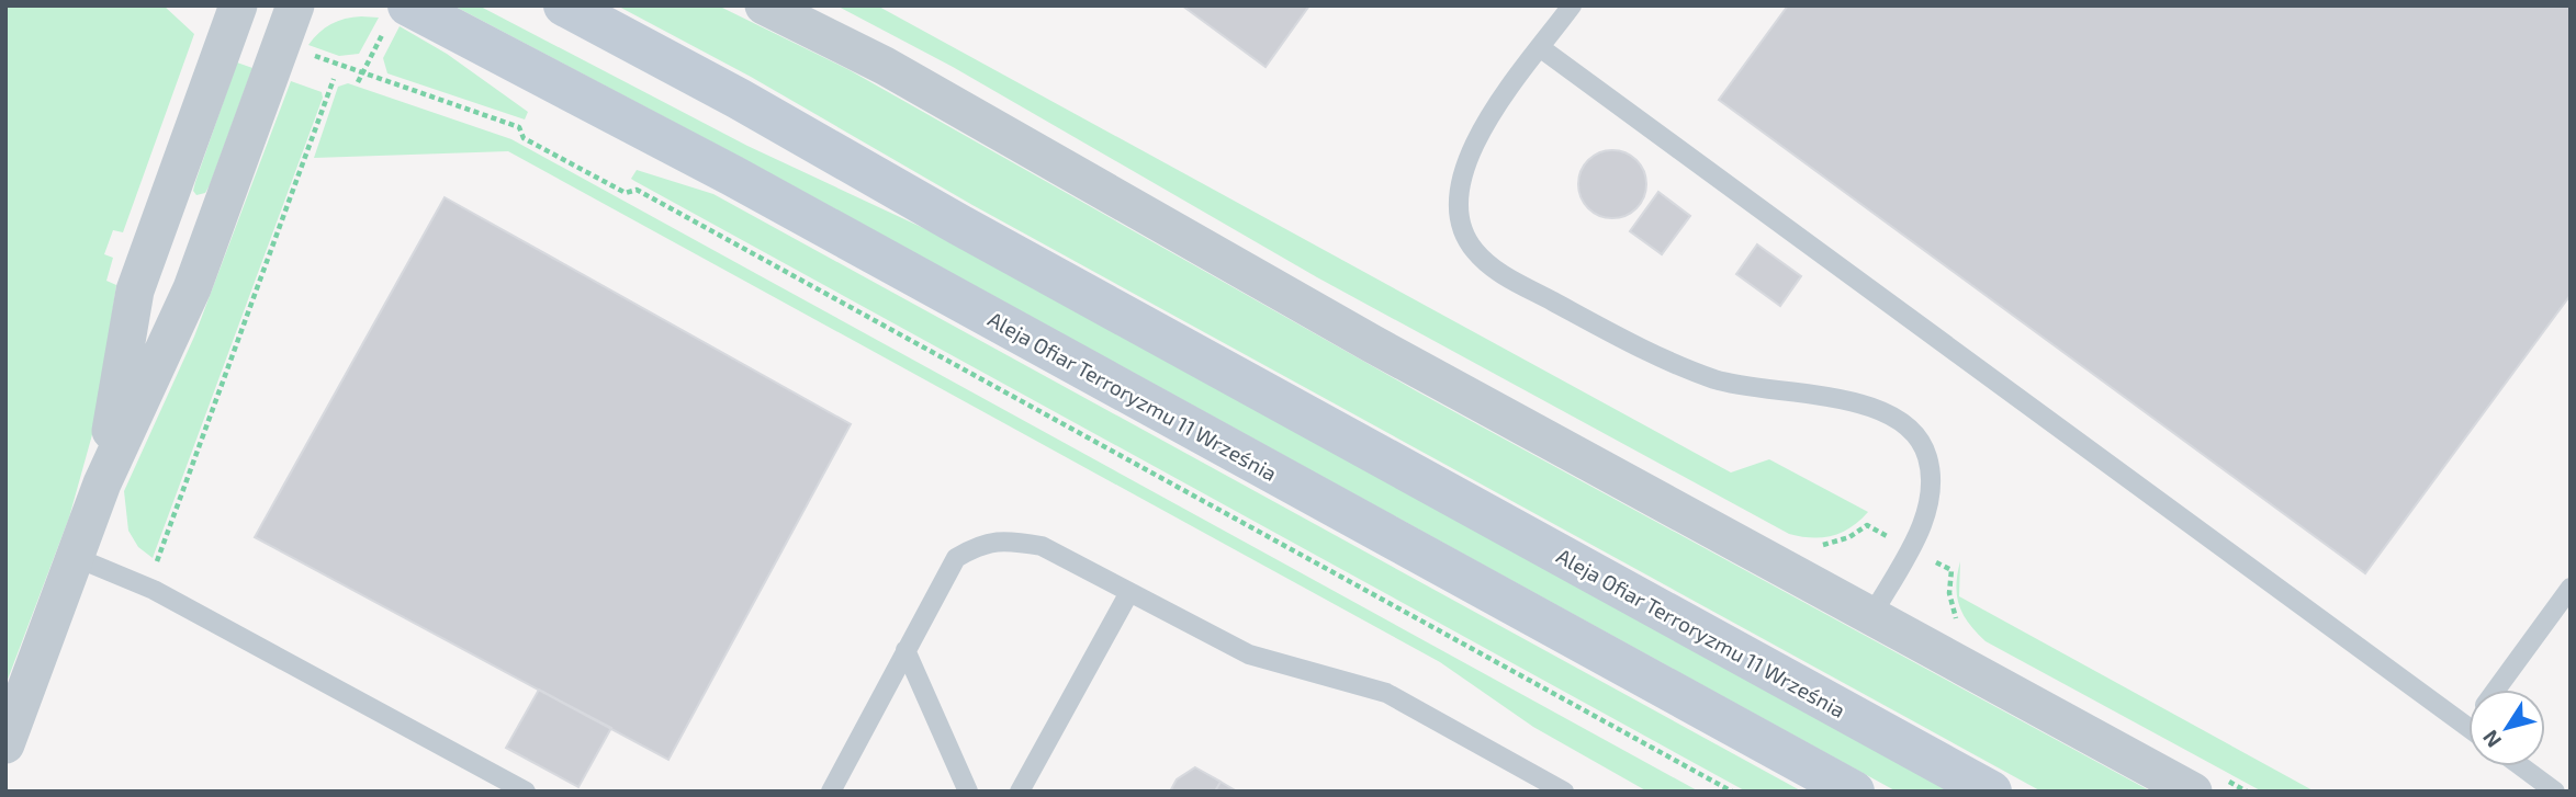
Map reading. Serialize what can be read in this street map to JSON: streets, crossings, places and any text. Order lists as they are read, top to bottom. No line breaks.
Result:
{"streets":{"street":["Aleja Ofiar Terroryzmu 11 Września"]},"north":"bottom left"}
